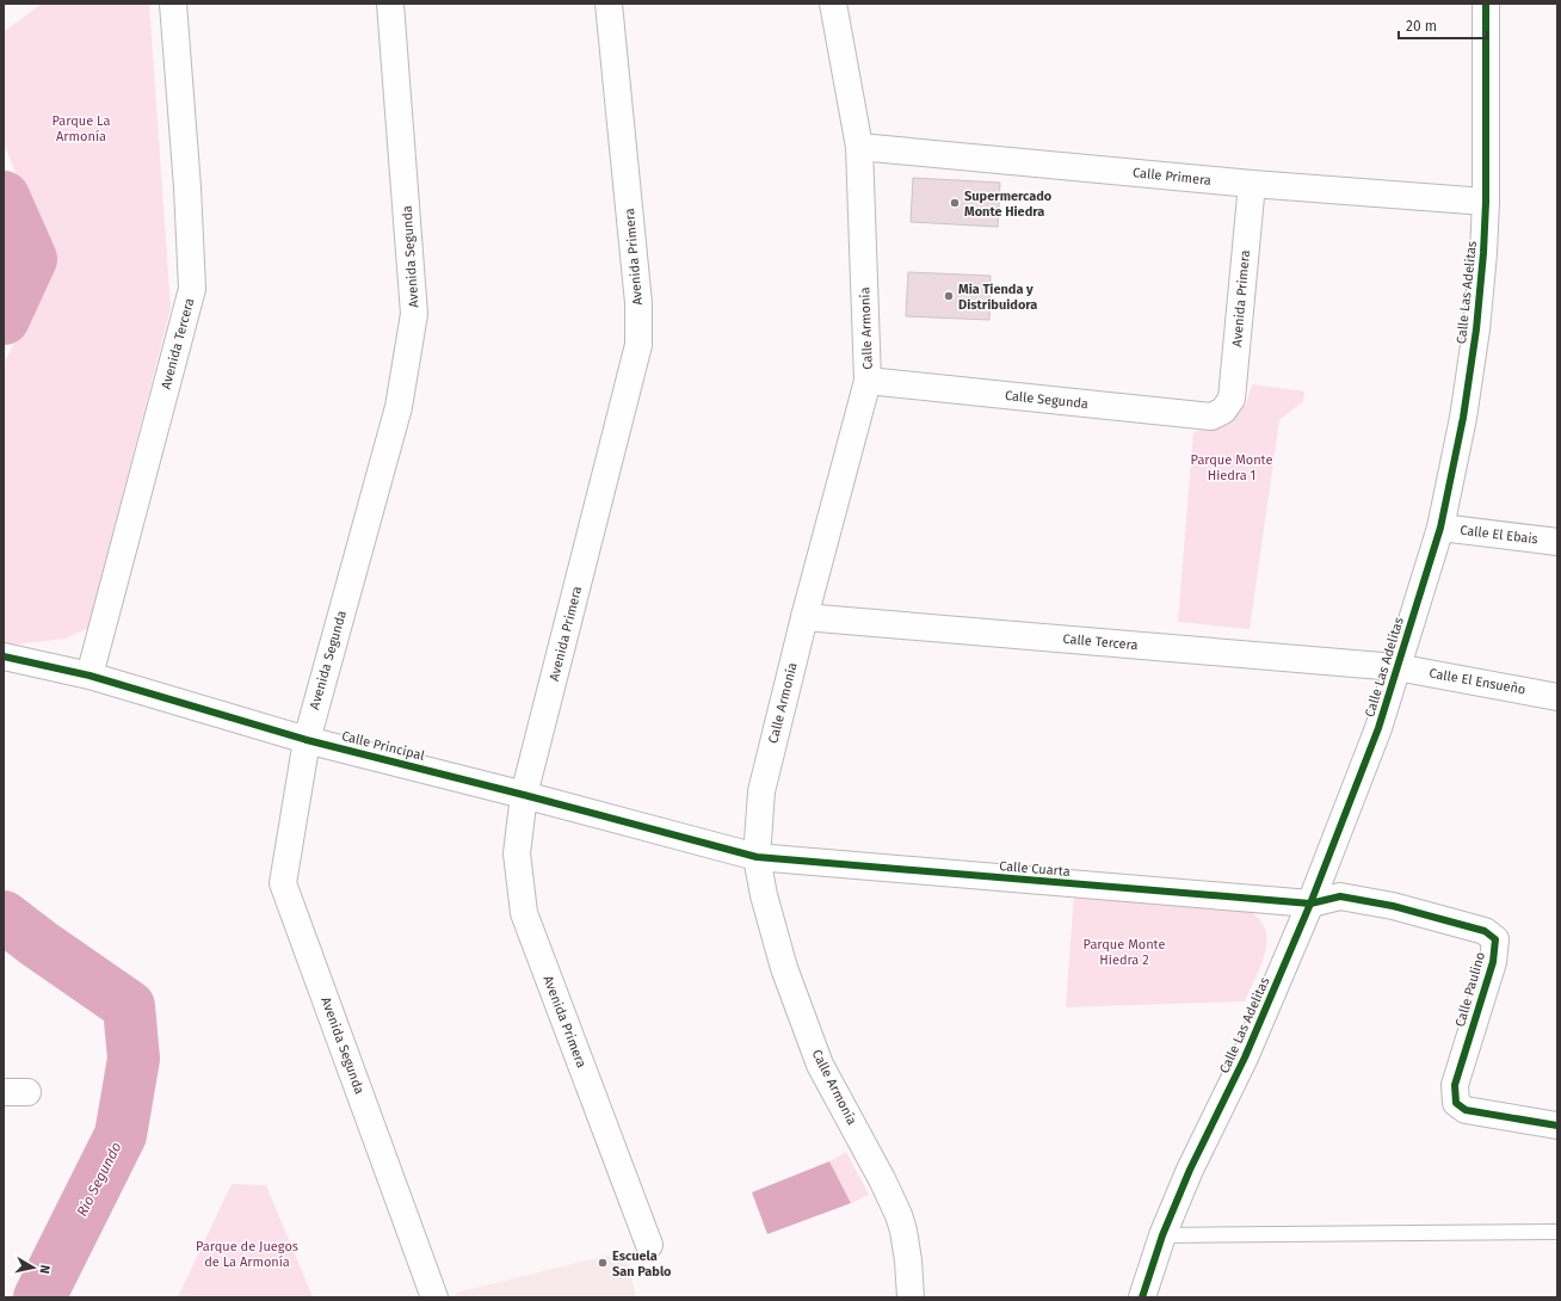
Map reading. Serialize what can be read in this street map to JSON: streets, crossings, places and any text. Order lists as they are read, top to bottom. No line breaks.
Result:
{"streets":{"street":["Calle Primera","Avenida Segunda","Avenida Primera","Calle Las Adelitas","Calle Armonía","Avenida Tercera","Calle Segunda","Calle El Ebais","Calle Tercera","Calle El Ensueño","Calle Principal","Calle Cuarta","Calle Paulino"]},"crossings":[["Calle Primera","Avenida Primera"],["Calle Primera","Calle Las Adelitas"],["Calle Primera","Calle Armonía"],["Avenida Segunda","Calle Principal"],["Avenida Primera","Calle Segunda"],["Avenida Primera","Calle Principal"],["Calle Las Adelitas","Calle El Ebais"],["Calle Las Adelitas","Calle Tercera"],["Calle Las Adelitas","Calle El Ensueño"],["Calle Las Adelitas","Calle Cuarta"],["Calle Las Adelitas","Calle Paulino"],["Calle Armonía","Calle Segunda"],["Calle Armonía","Calle Tercera"],["Calle Armonía","Calle Principal"],["Calle Armonía","Calle Cuarta"],["Avenida Tercera","Calle Principal"],["Calle Tercera","Calle El Ensueño"],["Calle Principal","Calle Cuarta"],["Calle Cuarta","Calle Paulino"]],"water":["Río Segundo"],"parks":["Parque La Armonía","Parque Monte Hiedra 1","Parque Monte Hiedra 2","Parque de Juegos de La Armonía"],"places":["Supermercado Monte Hiedra","Mia Tienda y Distribuidora","Escuela San Pablo"],"scale_bar":"20 m","north":"right"}
